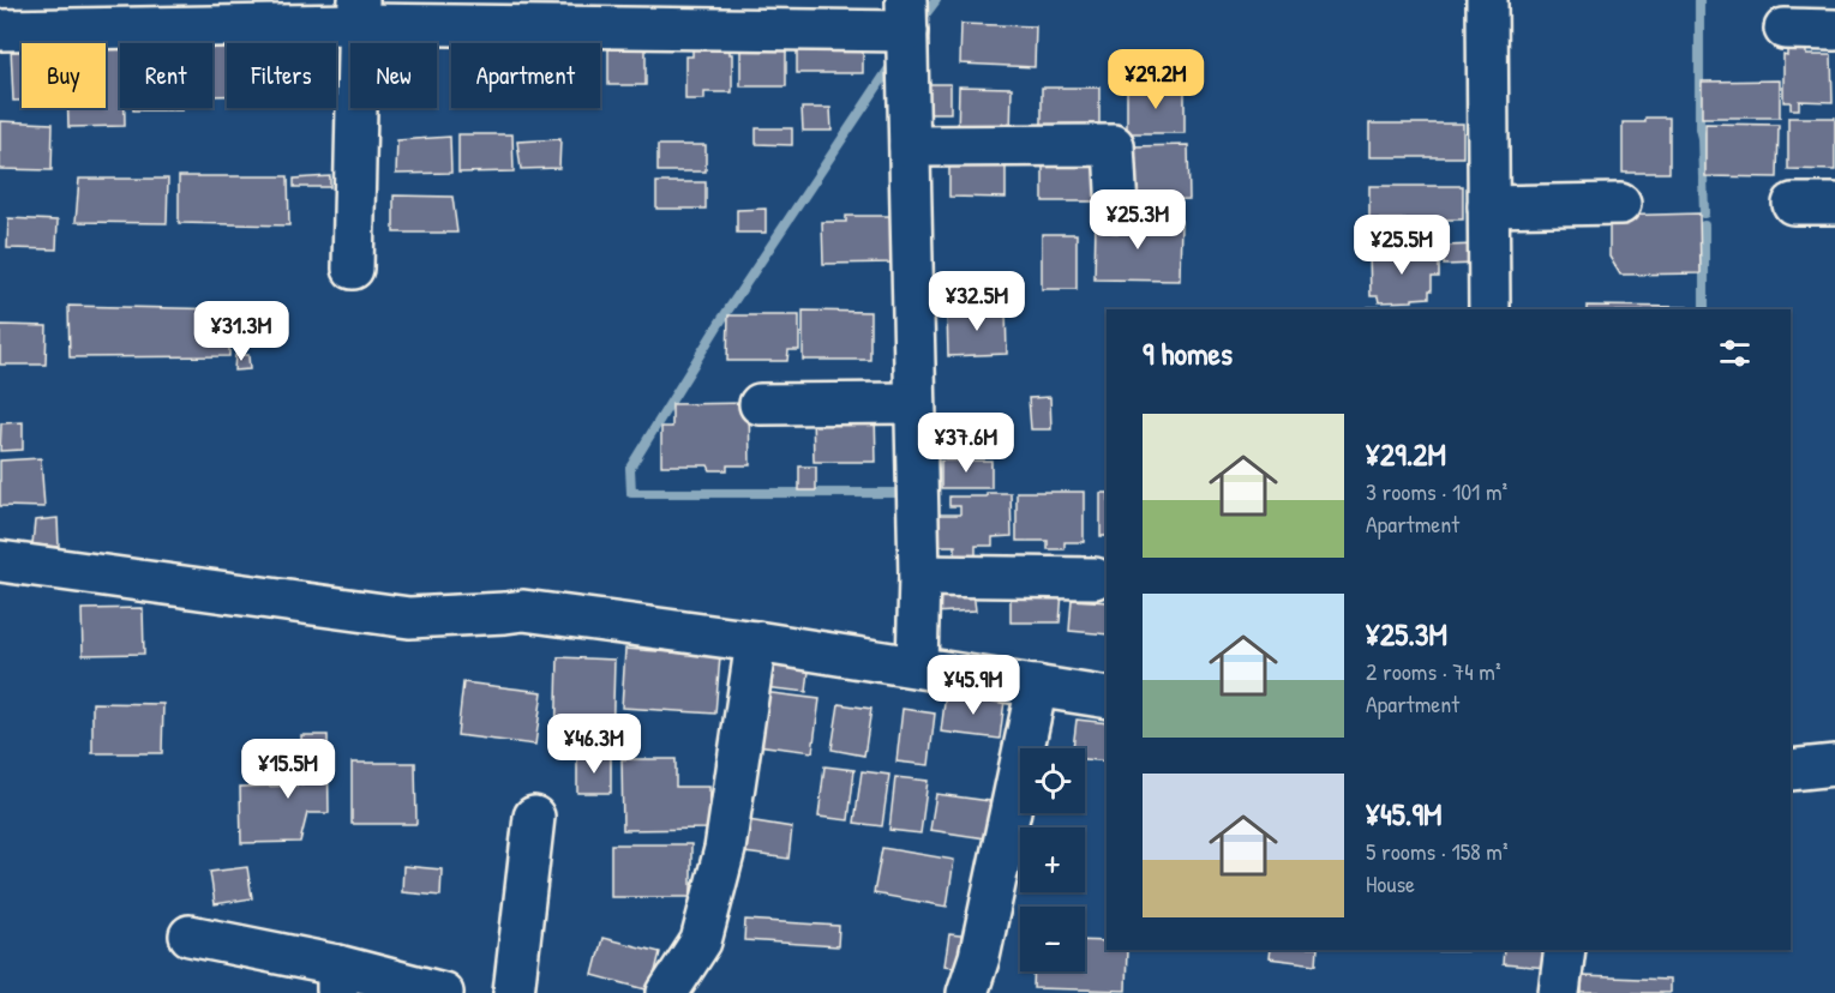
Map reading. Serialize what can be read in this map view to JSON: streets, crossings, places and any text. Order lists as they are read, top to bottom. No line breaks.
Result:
{"page":{"chip":["Buy","Rent","Filters","New","Apartment"],"price":["¥29.2M","¥25.3M","¥25.5M","¥32.5M","¥31.3M","¥37.6M","¥45.9M","¥46.3M","¥15.5M"],"heading":"9 homes","list":[{"name":"¥29.2M","note":"3 rooms · 101 m² · Apartment"},{"name":"¥25.3M","note":"2 rooms · 74 m² · Apartment"},{"name":"¥45.9M","note":"5 rooms · 158 m² · House"}],"map_buttons":["+","−"]}}
